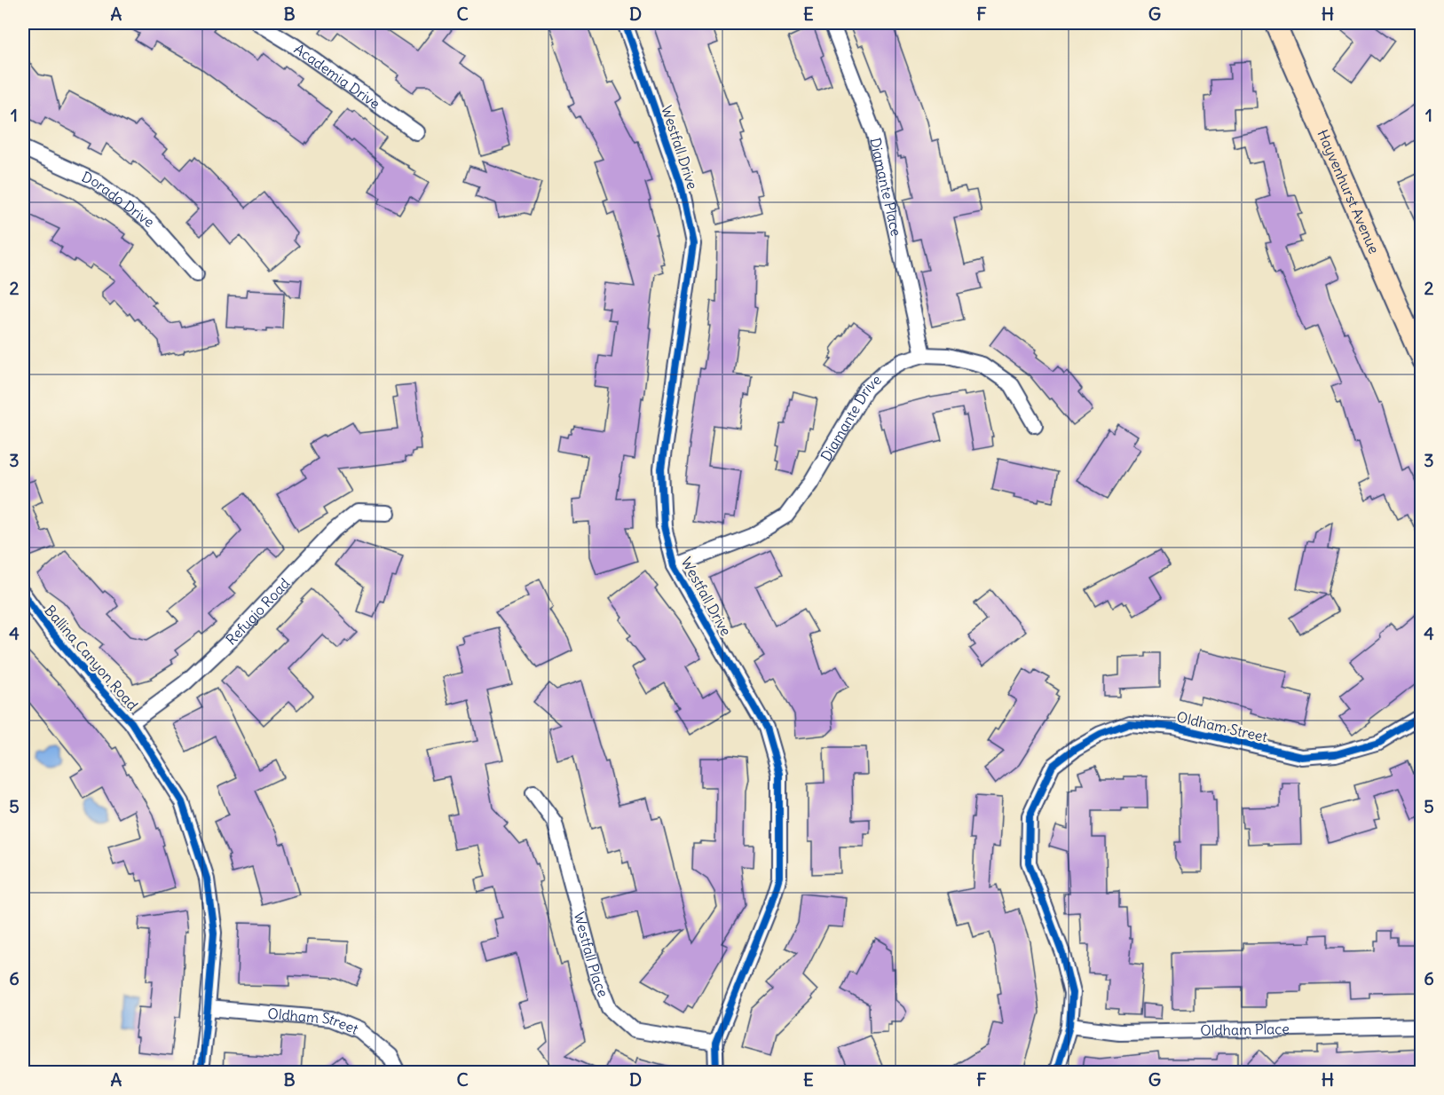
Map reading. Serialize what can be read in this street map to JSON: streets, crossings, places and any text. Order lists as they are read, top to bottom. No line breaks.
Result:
{"streets":{"main road":["Hayvenhurst Avenue"],"street":["Academia Drive","Westfall Drive","Diamante Place","Dorado Drive","Diamante Drive","Refugio Road","Ballina Canyon Road","Oldham Street","Westfall Place","Oldham Place"]},"crossings":[["Westfall Drive","Diamante Drive"],["Westfall Drive","Westfall Place"],["Diamante Place","Diamante Drive"],["Refugio Road","Ballina Canyon Road"],["Ballina Canyon Road","Oldham Street"],["Oldham Street","Oldham Place"]],"grid":{"columns":["A","B","C","D","E","F","G","H"],"rows":["1","2","3","4","5","6"]}}
